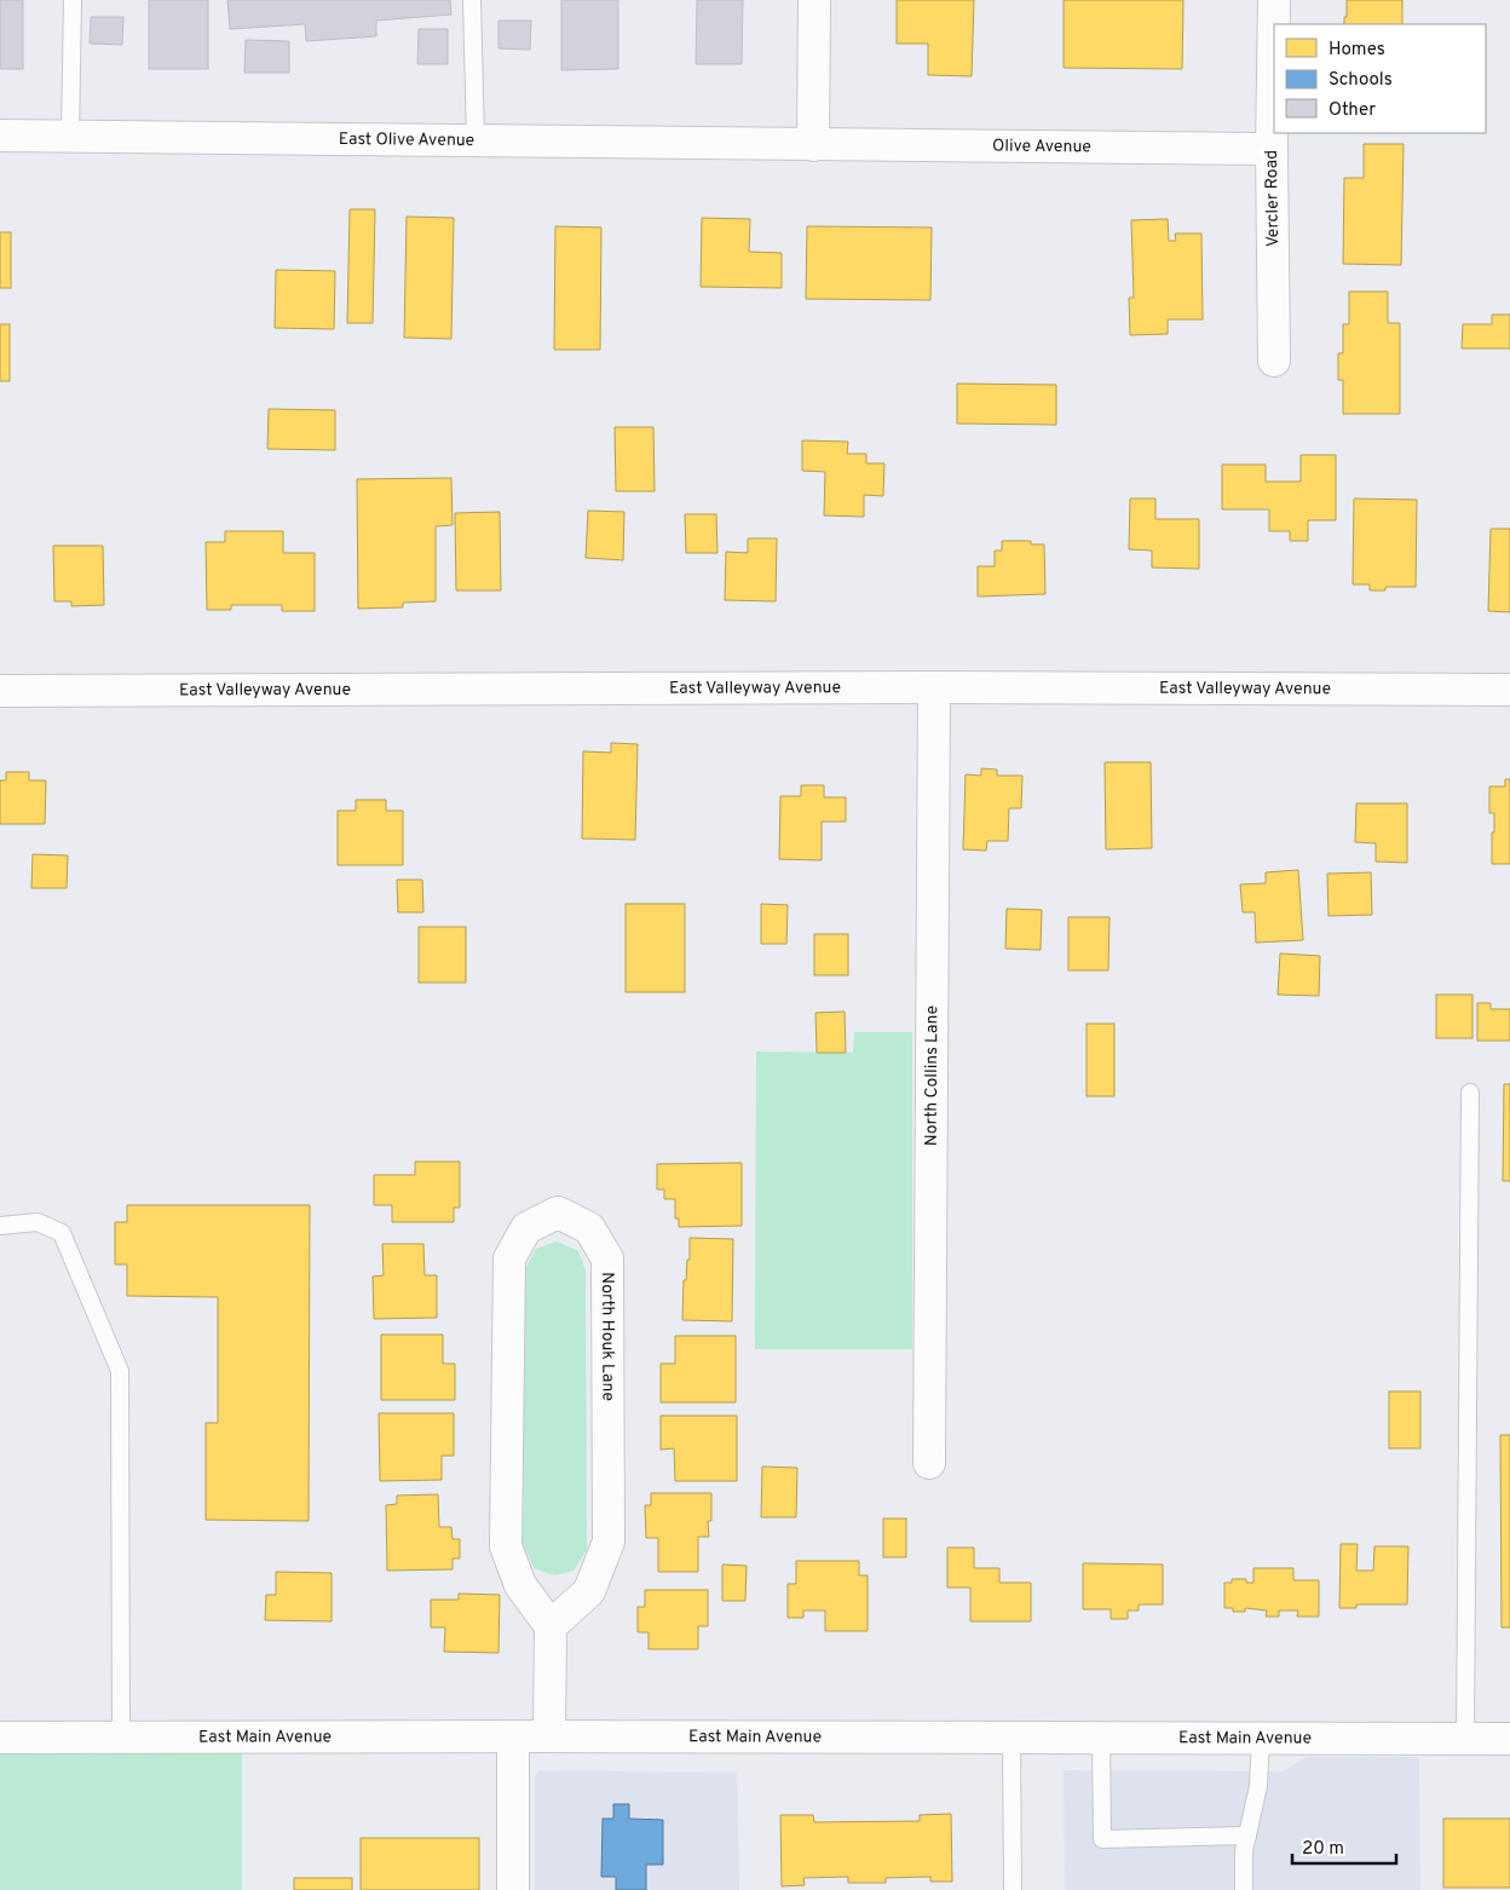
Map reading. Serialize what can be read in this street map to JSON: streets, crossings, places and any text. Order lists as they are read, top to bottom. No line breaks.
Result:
{"streets":{"street":["East Olive Avenue","Olive Avenue","Vercler Road","East Valleyway Avenue","North Collins Lane","North Houk Lane","East Main Avenue"]},"crossings":[["East Olive Avenue","Olive Avenue"],["Olive Avenue","Vercler Road"],["East Valleyway Avenue","North Collins Lane"]],"legend":["Homes","Schools","Other"],"scale_bar":"20 m"}
